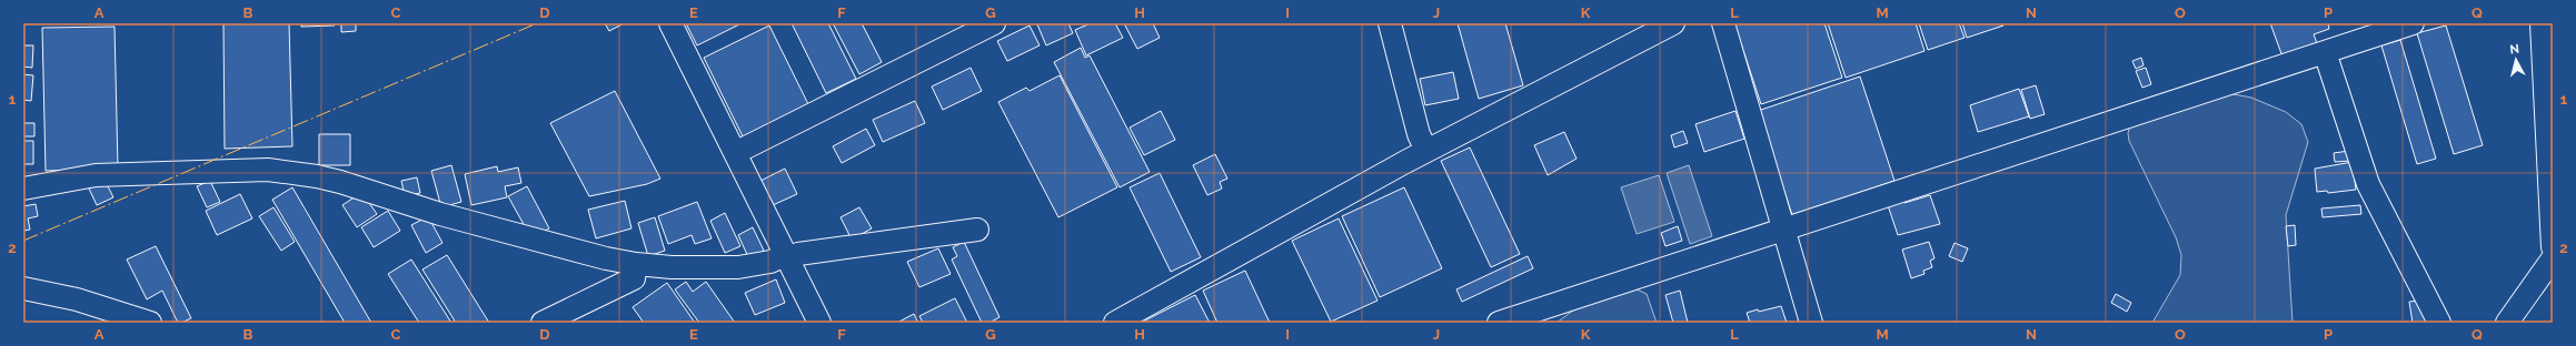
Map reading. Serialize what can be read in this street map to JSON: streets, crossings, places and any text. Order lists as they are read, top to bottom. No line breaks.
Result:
{"north":"top","grid":{"columns":["A","B","C","D","E","F","G","H","I","J","K","L","M","N","O","P","Q"],"rows":["1","2"]}}
